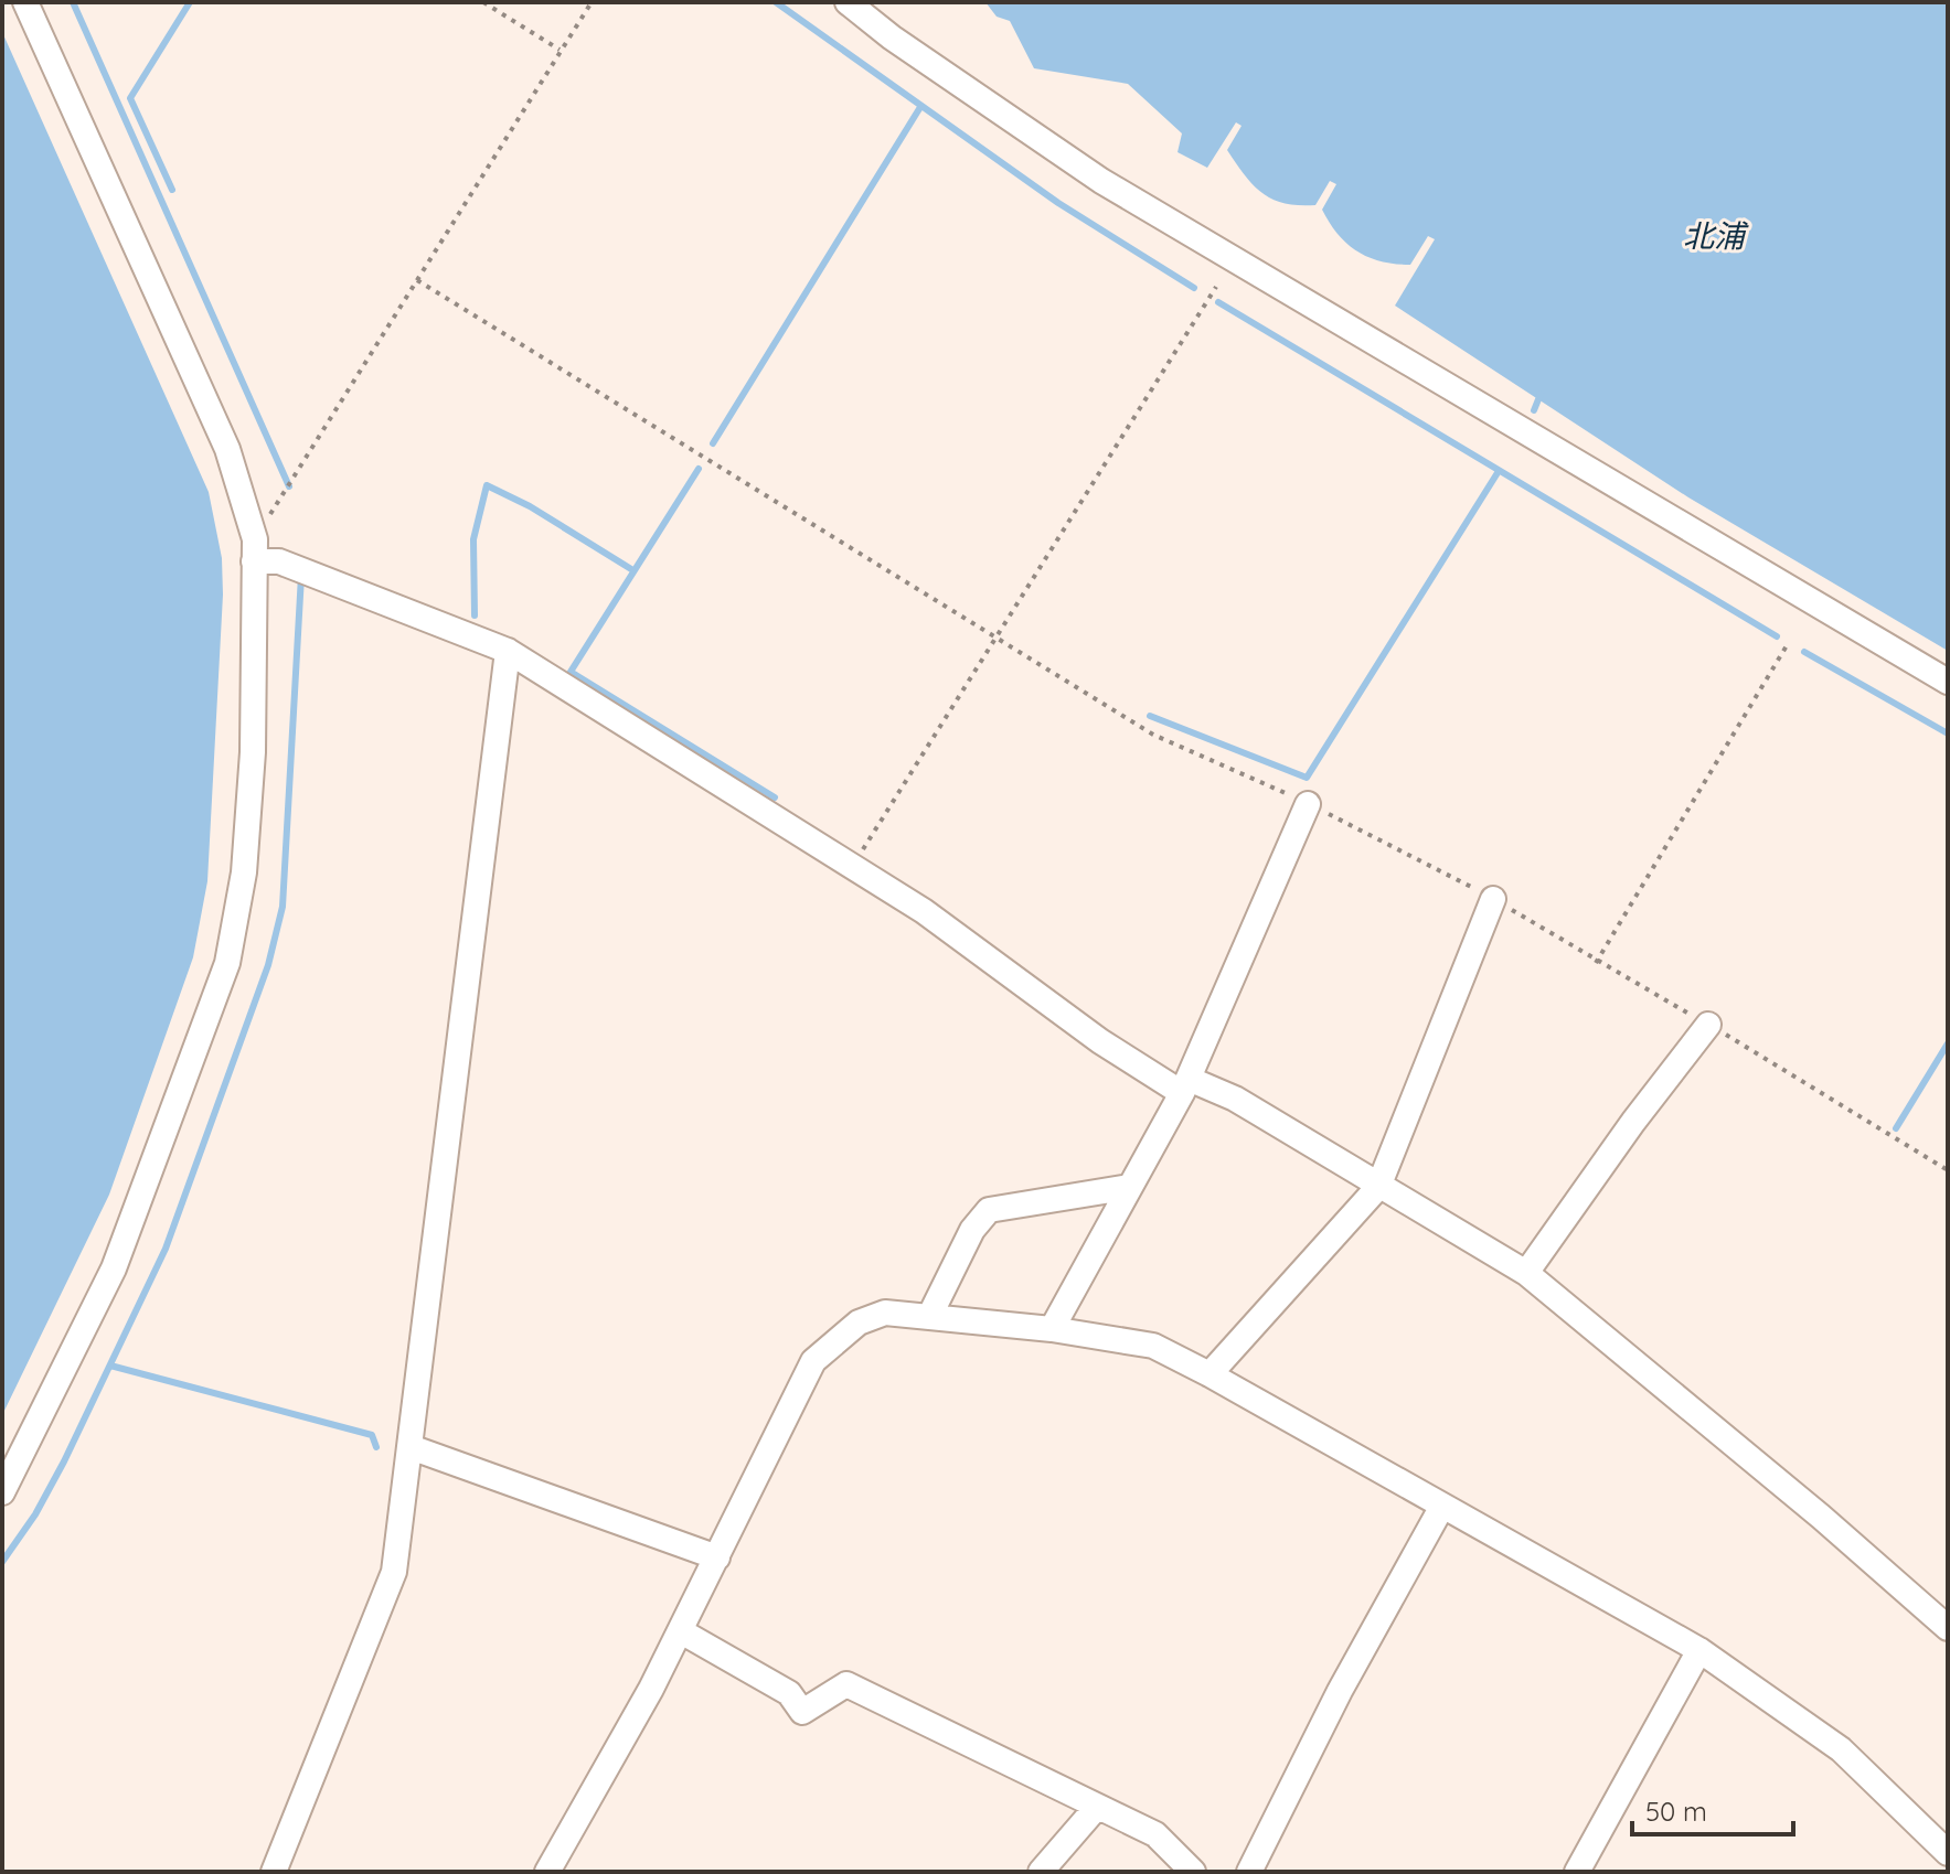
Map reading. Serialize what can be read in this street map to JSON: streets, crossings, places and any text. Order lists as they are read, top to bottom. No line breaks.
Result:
{"water":["北浦"],"scale_bar":"50 m"}
